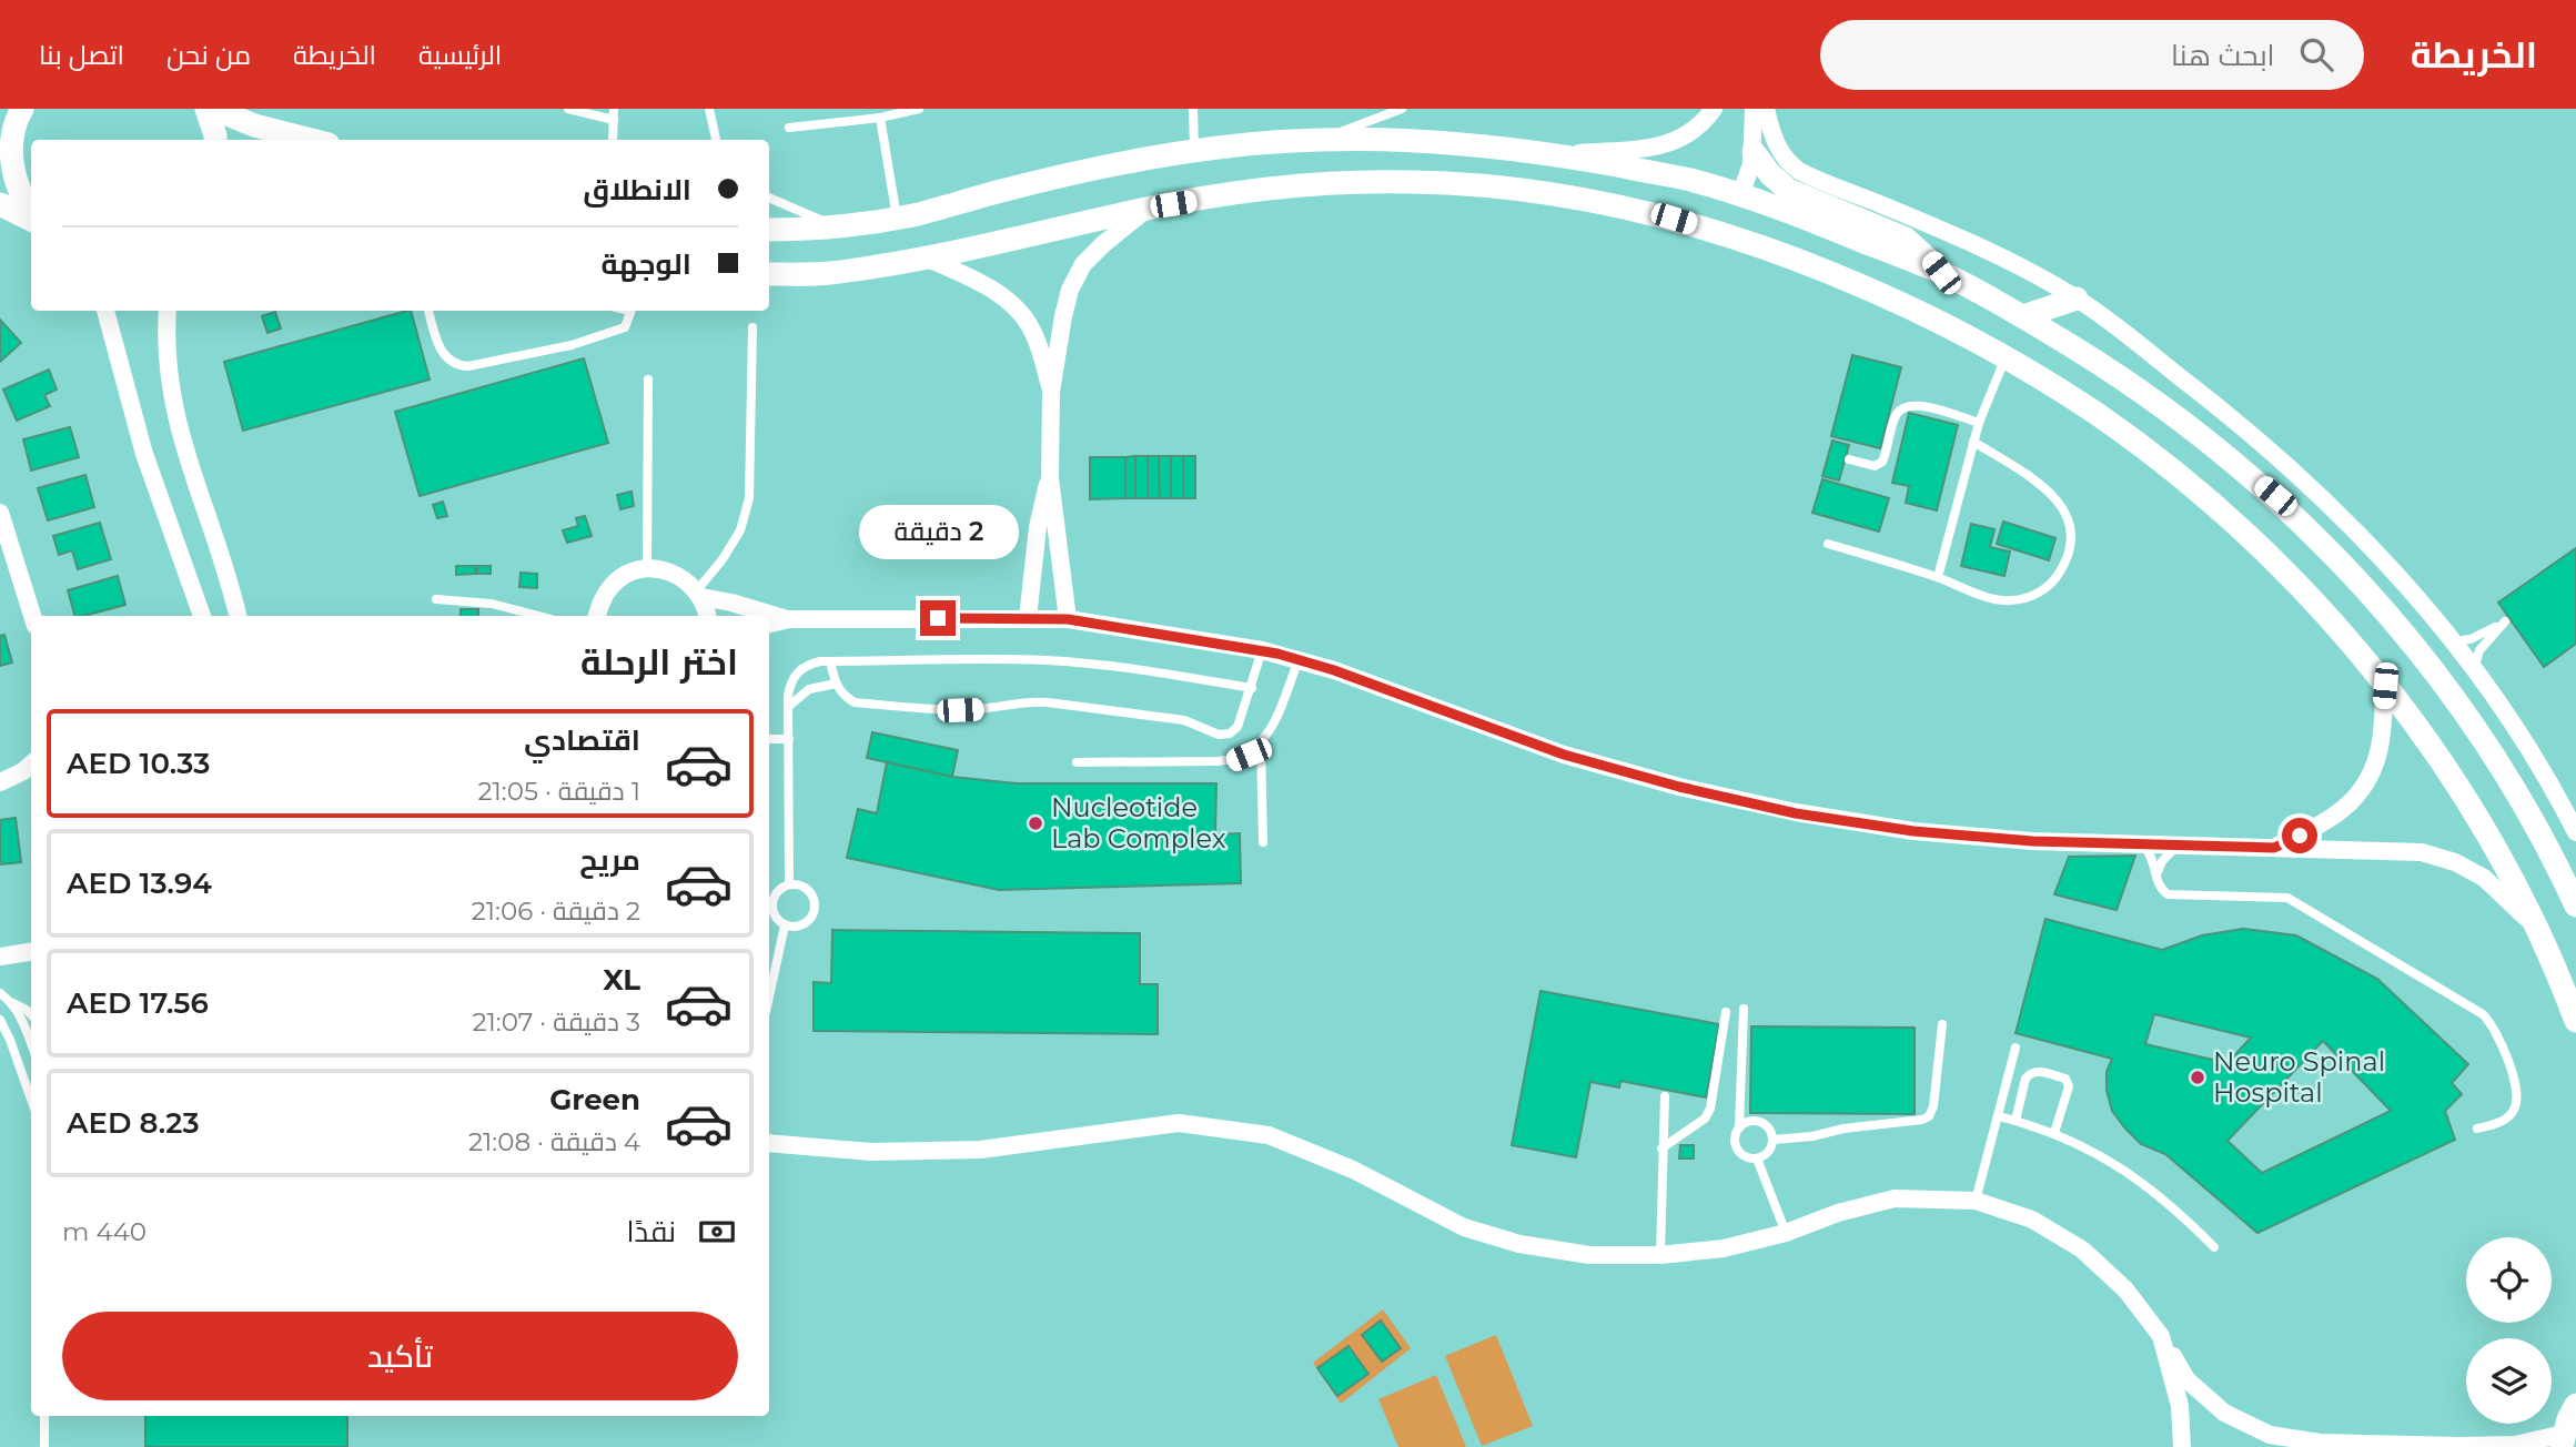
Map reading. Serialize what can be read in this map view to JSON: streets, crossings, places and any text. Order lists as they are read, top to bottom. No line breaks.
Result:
{"places":["Nucleotide Lab Complex","Neuro Spinal Hospital"],"page":{"header":"الخريطة","search":"ابحث هنا","nav":["الرئيسية","الخريطة","من نحن","اتصل بنا"],"banner":["الانطلاق","الوجهة"],"bubble":"2 دقيقة","heading":"اختر الرحلة","list":[{"name":"اقتصادي","note":"1 دقيقة · 21:05","value":"AED 10.33"},{"name":"مريح","note":"2 دقيقة · 21:06","value":"AED 13.94"},{"name":"XL","note":"3 دقيقة · 21:07","value":"AED 17.56"},{"name":"Green","note":"4 دقيقة · 21:08","value":"AED 8.23"}],"pay":["نقدًا","440 m"],"buttons":"تأكيد"}}
